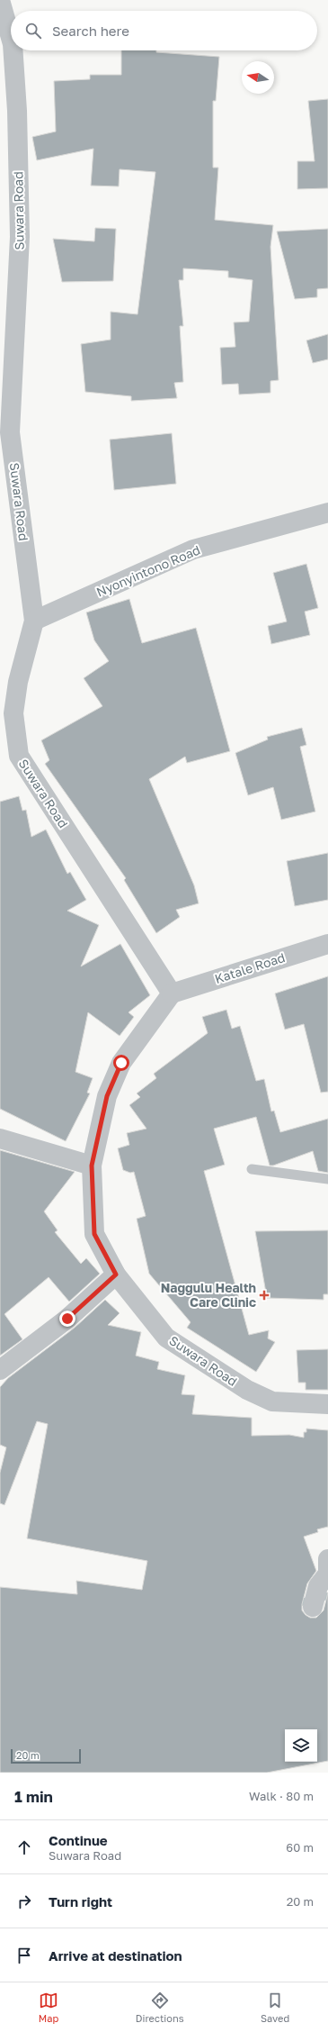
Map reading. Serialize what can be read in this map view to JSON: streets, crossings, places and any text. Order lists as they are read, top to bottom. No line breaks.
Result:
{"streets":{"street":["Suwara Road","Nyonyintono Road","Katale Road"]},"crossings":[["Suwara Road","Nyonyintono Road"],["Suwara Road","Katale Road"]],"places":{"health":["Naggulu Health Care Clinic"]},"scale_bar":"20 m","north":"left","page":{"search":"Search here","scale":"20 m","heading":["1 min","Walk · 80 m"],"list":[["Continue","Suwara Road","60 m"],["Turn right","20 m"],"Arrive at destination"],"nav":["Map","Directions","Saved"]}}
